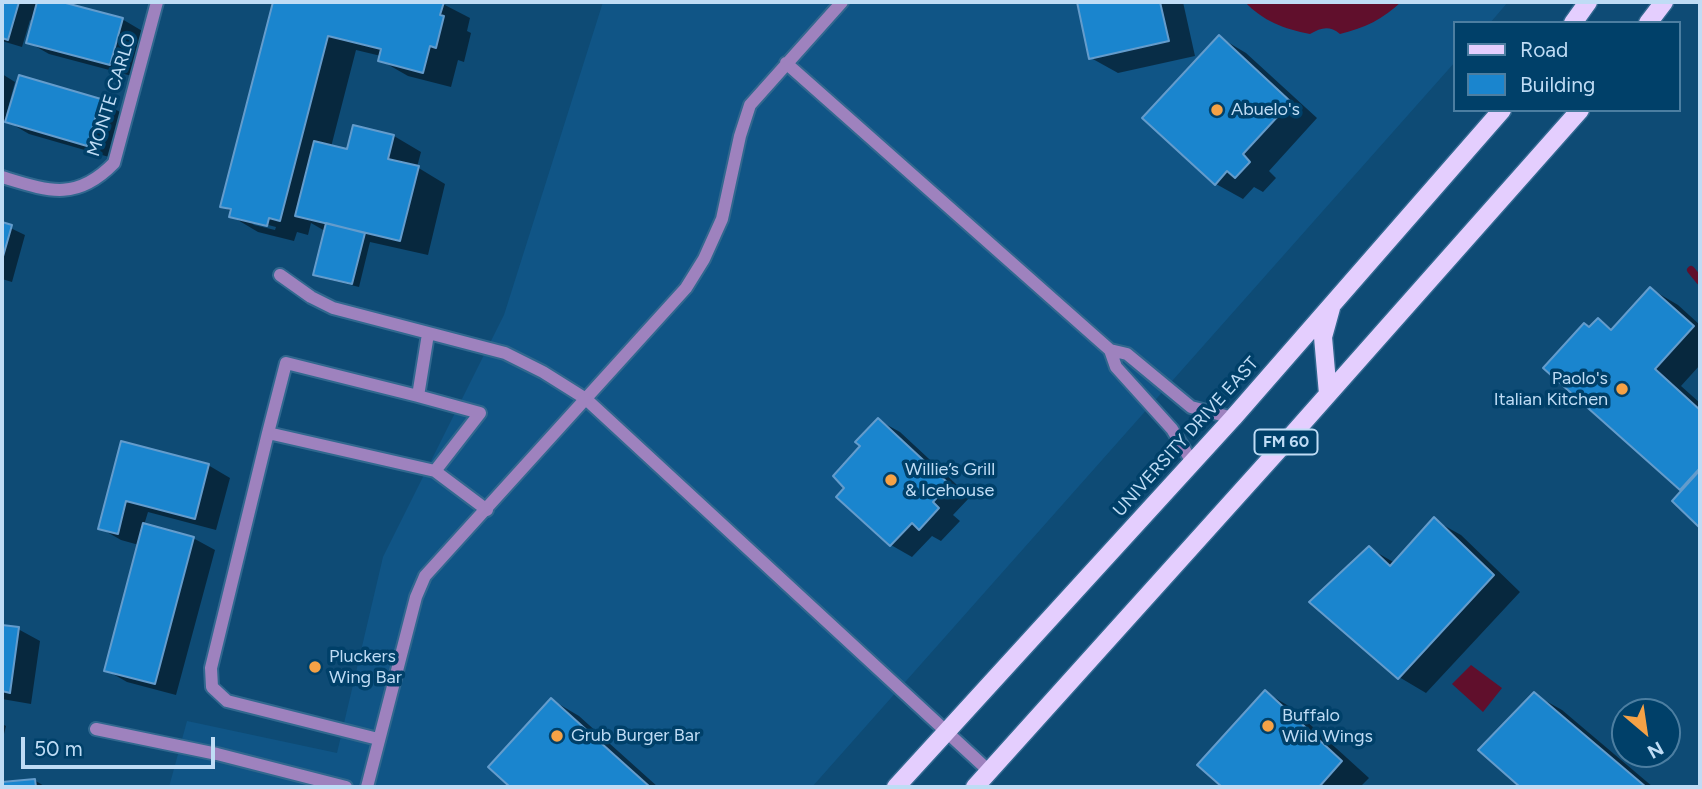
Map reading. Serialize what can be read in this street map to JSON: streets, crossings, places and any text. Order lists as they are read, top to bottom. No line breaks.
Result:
{"streets":{"main road":["UNIVERSITY DRIVE EAST","FM 60"],"street":["MONTE CARLO"]},"places":["Abuelo's","Paolo's Italian Kitchen","Willie’s Grill & Icehouse","Pluckers Wing Bar","Buffalo Wild Wings","Grub Burger Bar"],"legend":["Road","Building"],"scale_bar":"50 m","north":"bottom right"}
